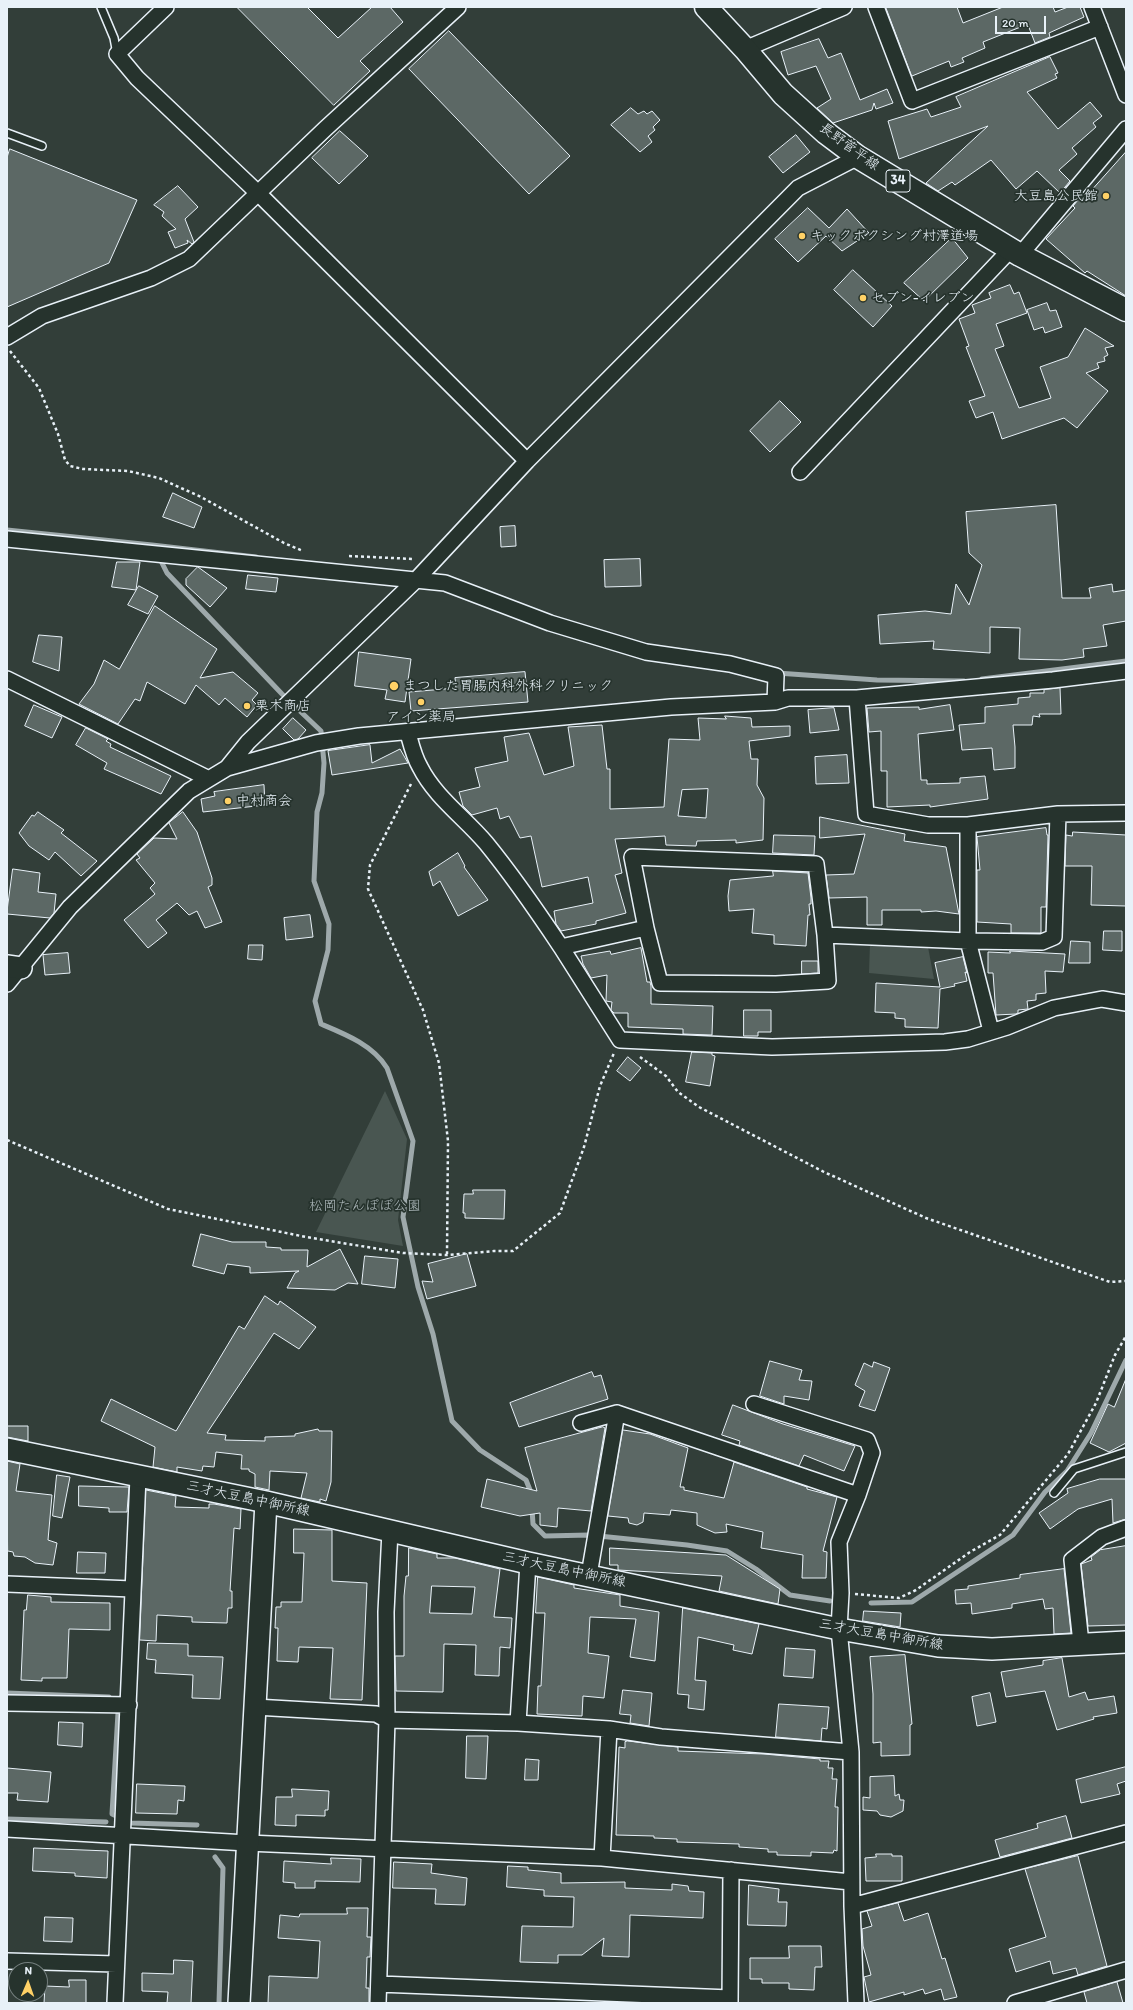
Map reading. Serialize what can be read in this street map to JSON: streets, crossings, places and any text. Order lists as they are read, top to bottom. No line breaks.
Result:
{"streets":{"main road":["長野菅平線","34","三才大豆島中御所線"]},"parks":["松岡たんぽぽ公園"],"places":["大豆島公民館","キックボクシング村澤道場","セブン-イレブン","まつした胃腸内科外科クリニック","アイン薬局","栗木商店","中村商会"],"scale_bar":"20 m","north":"top"}
